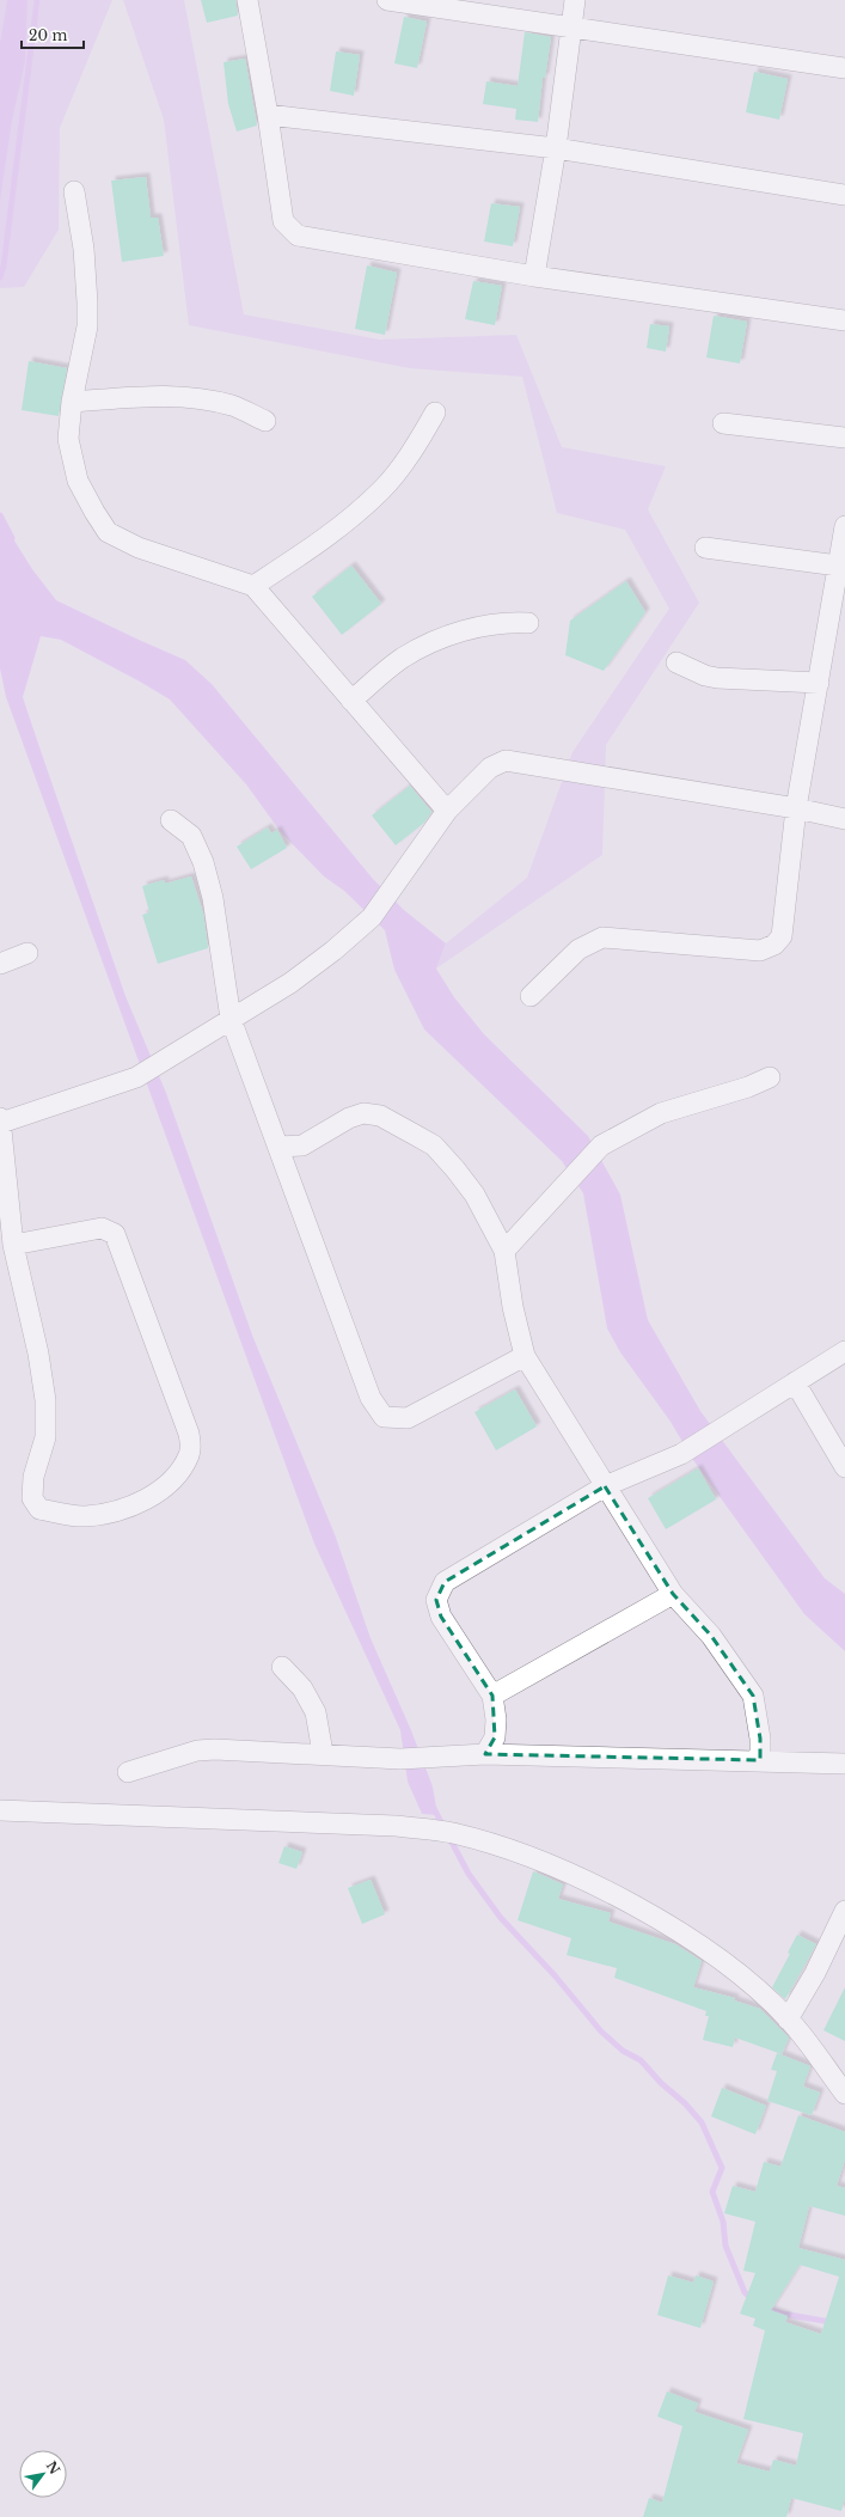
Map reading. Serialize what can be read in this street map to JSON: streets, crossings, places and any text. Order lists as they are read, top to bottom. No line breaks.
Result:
{"scale_bar":"20 m","north":"top right"}
